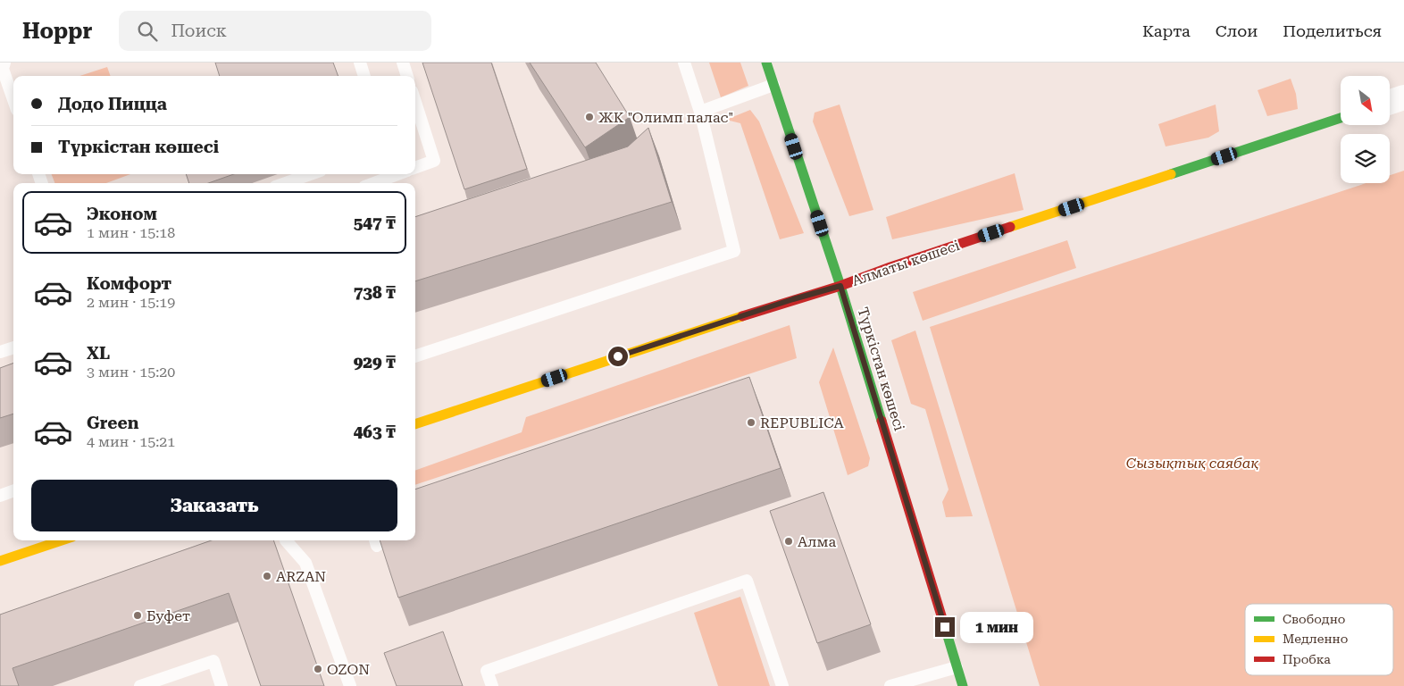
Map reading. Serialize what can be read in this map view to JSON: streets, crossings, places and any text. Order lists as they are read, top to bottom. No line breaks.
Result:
{"streets":{"street":["Алматы көшесі","Түркістан көшесі"]},"crossings":[["Алматы көшесі","Түркістан көшесі"]],"parks":["Сызықтық саябақ"],"places":["ЖК \"Олимп палас\"","REPUBLICA","Алма","ARZAN","Буфет","OZON"],"legend":["Свободно","Медленно","Пробка"],"north":"bottom right","page":{"header":"Hoppr","search":"Поиск","nav":["Карта","Слои","Поделиться"],"banner":["Додо Пицца","Түркістан көшесі"],"list":[{"name":"Эконом","note":"1 мин · 15:18","value":"547 ₸"},{"name":"Комфорт","note":"2 мин · 15:19","value":"738 ₸"},{"name":"XL","note":"3 мин · 15:20","value":"929 ₸"},{"name":"Green","note":"4 мин · 15:21","value":"463 ₸"}],"buttons":"Заказать","bubble":"1 мин"}}
